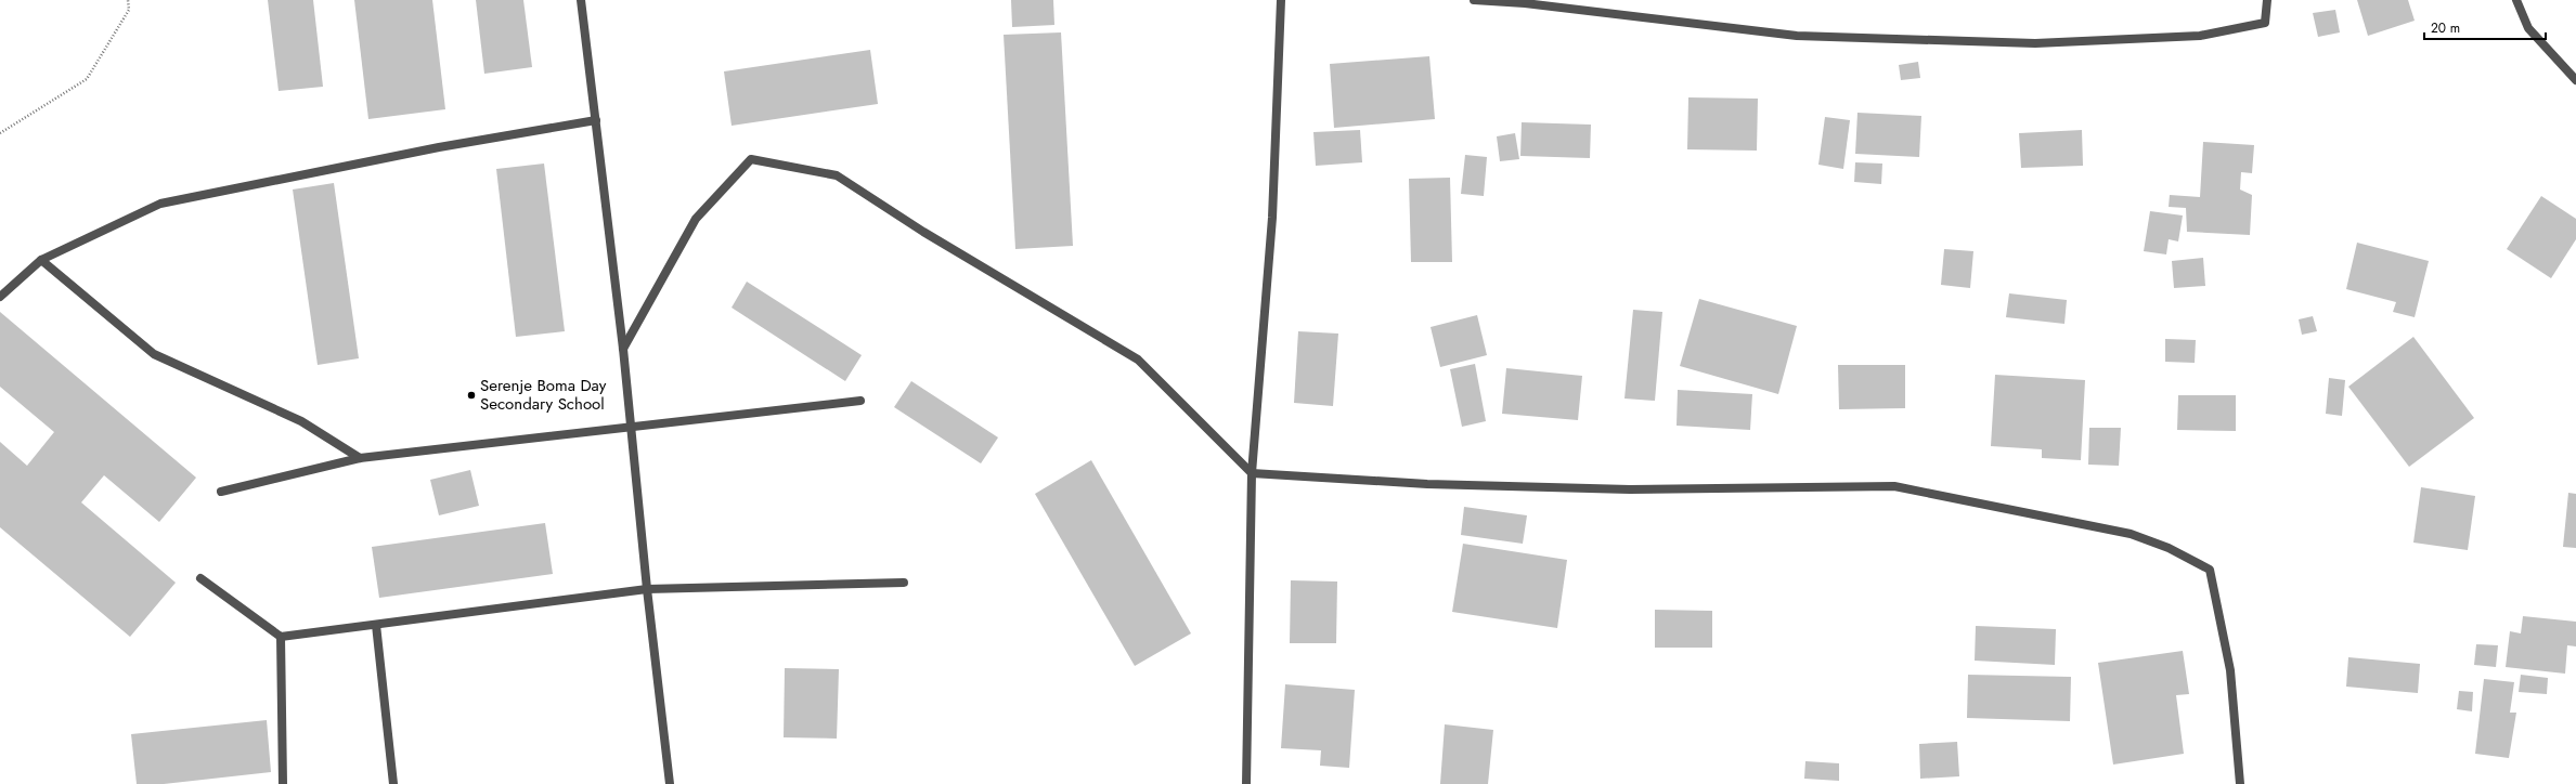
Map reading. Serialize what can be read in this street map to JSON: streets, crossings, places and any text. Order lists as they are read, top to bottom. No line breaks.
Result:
{"places":["Serenje Boma Day Secondary School"],"scale_bar":"20 m"}
